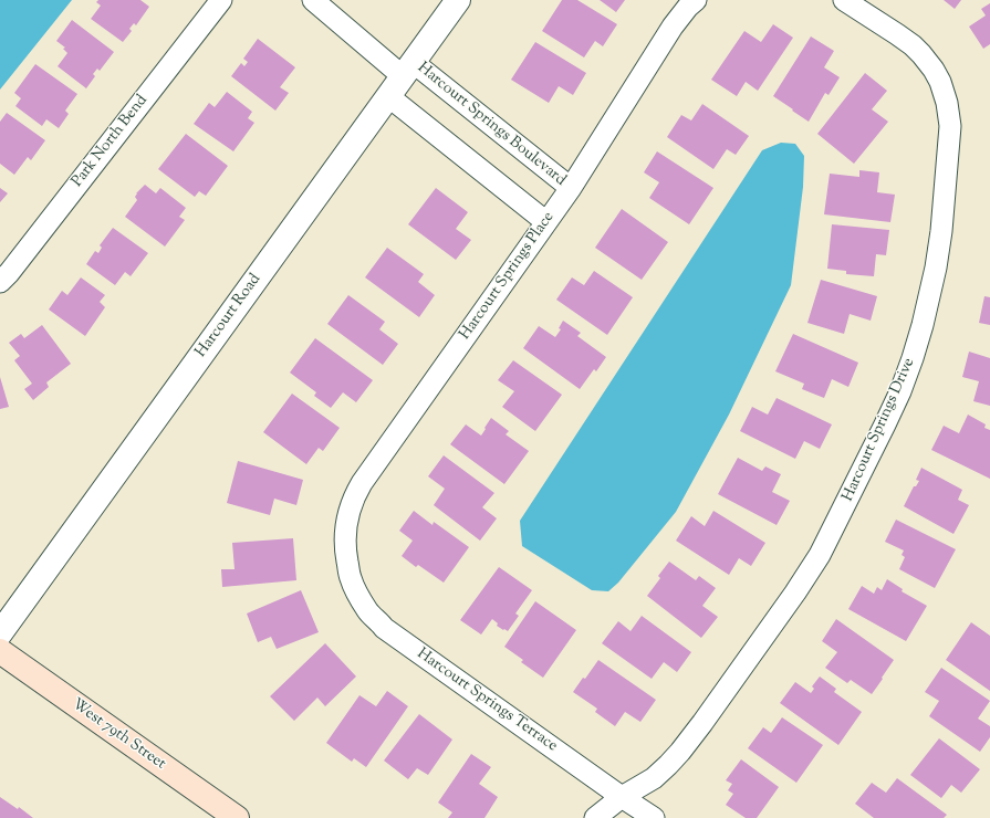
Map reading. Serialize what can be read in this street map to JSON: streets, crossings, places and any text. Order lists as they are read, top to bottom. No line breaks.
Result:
{"streets":{"main road":["West 79th Street"],"street":["Harcourt Springs Boulevard","Park North Bend","Harcourt Springs Place","Harcourt Road","Harcourt Springs Drive","Harcourt Springs Terrace"]},"crossings":[["Harcourt Springs Boulevard","Harcourt Springs Place"],["Harcourt Springs Boulevard","Harcourt Road"],["Harcourt Springs Place","Harcourt Springs Terrace"],["Harcourt Springs Drive","Harcourt Springs Terrace"]]}
